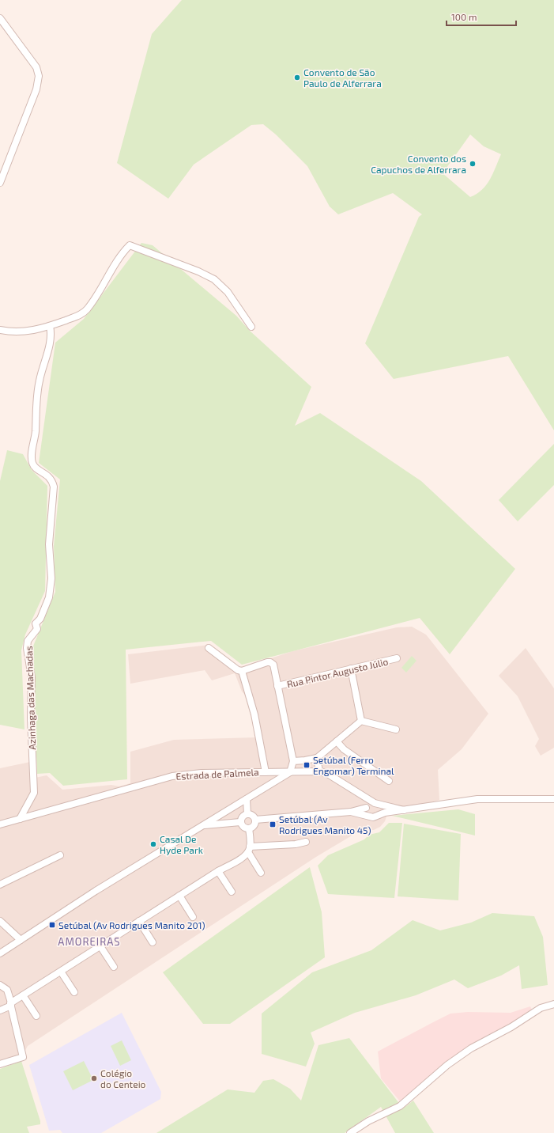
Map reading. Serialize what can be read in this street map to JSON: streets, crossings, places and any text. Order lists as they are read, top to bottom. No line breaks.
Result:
{"streets":{"street":["Rua Pintor Augusto Júlio","Azinhaga das Machadas","Estrada de Palmela"]},"crossings":[["Azinhaga das Machadas","Estrada de Palmela"]],"districts":["AMOREIRAS"],"places":{"other":["Convento de São Paulo de Alferrara","Convento dos Capuchos de Alferrara","Casal De Hyde Park","Colégio do Centeio"],"transit":["Setúbal (Ferro Engomar) Terminal","Setúbal (Av Rodrigues Manito 45)","Setúbal (Av Rodrigues Manito 201)"]},"scale_bar":"100 m"}
